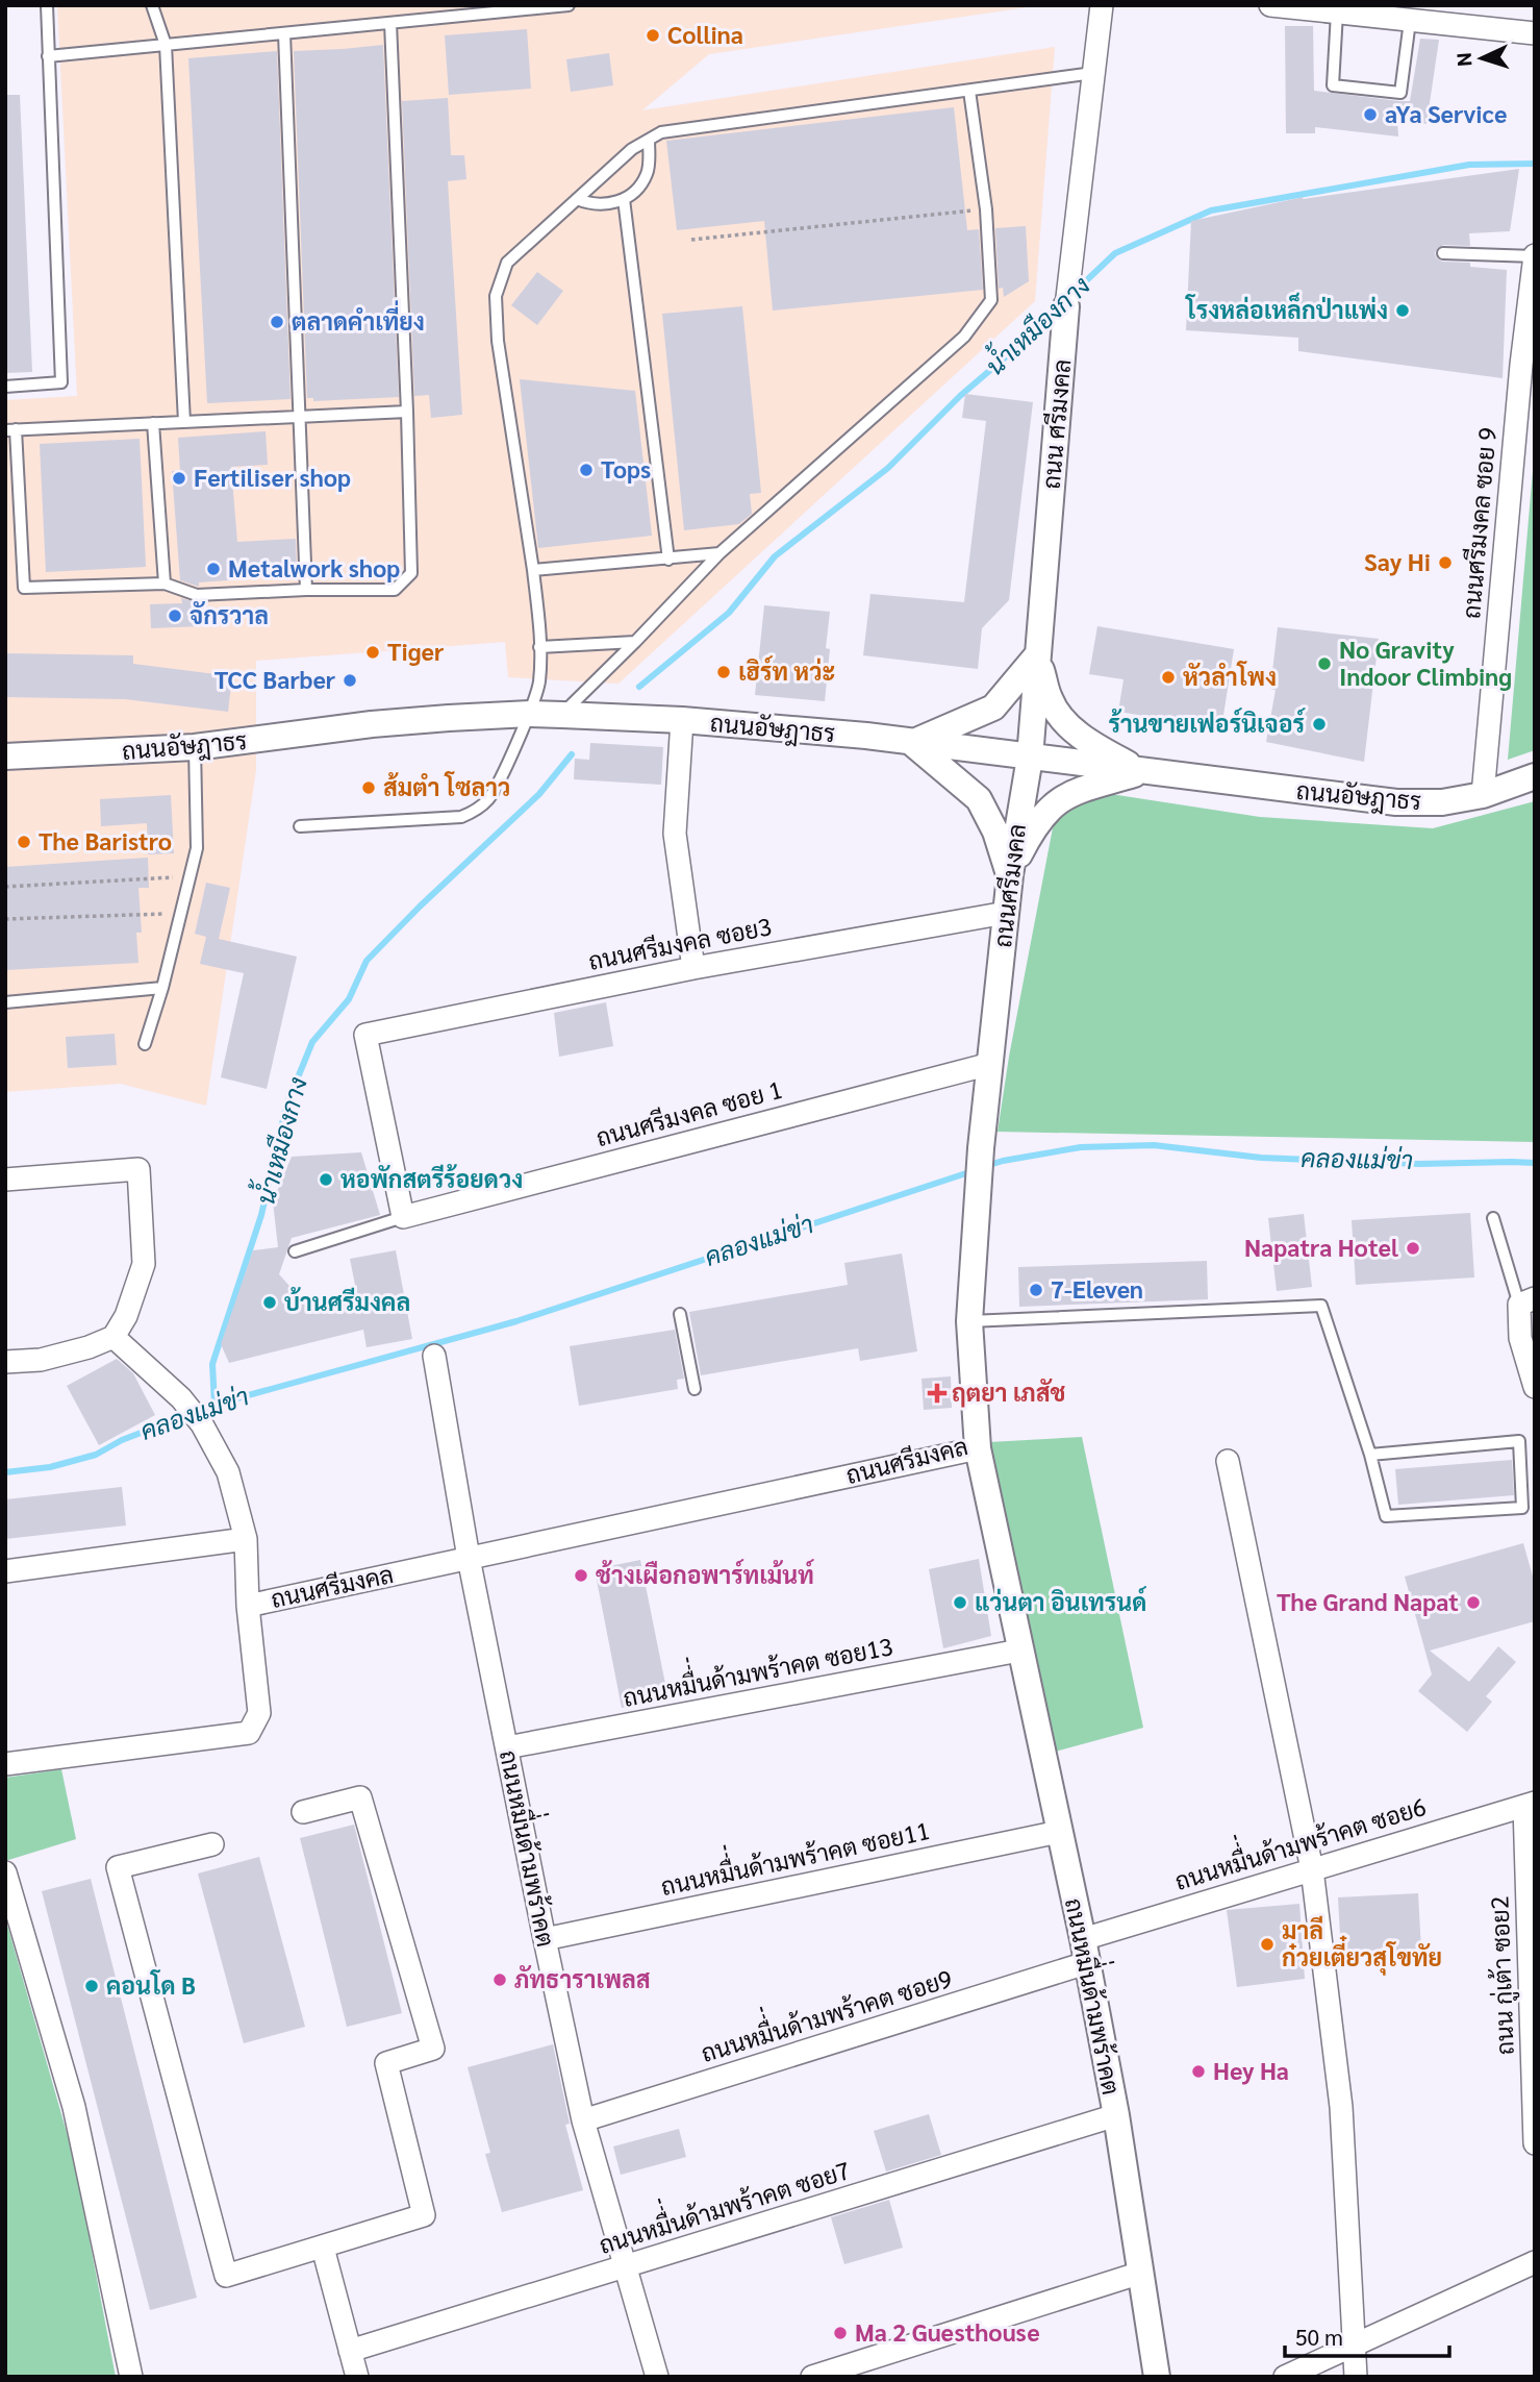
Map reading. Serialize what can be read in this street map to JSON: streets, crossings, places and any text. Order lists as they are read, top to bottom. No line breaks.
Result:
{"streets":{"street":["ถนน ศรีมงคล","ถนนศรีมงคล ซอย 9","ถนนอัษฎาธร","ถนนศรีมงคล","ถนนศรีมงคล ซอย3","ถนนศรีมงคล ซอย 1","ถนนหมื่่นด้ามพร้าคต ซอย13","ถนนหมื่่นด้ามพร้าคต ซอย6","ถนนหมื่่นด้ามพร้าคต","ถนนหมื่่นด้ามพร้าคต ซอย11","ถนน กู่เต้า ซอย2","ถนนหมื่่นด้ามพร้าคต ซอย9","ถนนหมื่่นด้ามพร้าคต ซอย7"]},"crossings":[["ถนน ศรีมงคล","ถนนอัษฎาธร"],["ถนน ศรีมงคล","ถนนศรีมงคล"],["ถนนศรีมงคล ซอย 9","ถนนอัษฎาธร"],["ถนนอัษฎาธร","ถนนศรีมงคล"],["ถนนศรีมงคล","ถนนศรีมงคล ซอย3"],["ถนนศรีมงคล","ถนนศรีมงคล ซอย 1"],["ถนนศรีมงคล","ถนนหมื่่นด้ามพร้าคต"],["ถนนศรีมงคล ซอย3","ถนนศรีมงคล ซอย 1"],["ถนนหมื่่นด้ามพร้าคต ซอย13","ถนนหมื่่นด้ามพร้าคต"],["ถนนหมื่่นด้ามพร้าคต ซอย6","ถนนหมื่่นด้ามพร้าคต"],["ถนนหมื่่นด้ามพร้าคต ซอย6","ถนน กู่เต้า ซอย2"],["ถนนหมื่่นด้ามพร้าคต ซอย6","ถนนหมื่่นด้ามพร้าคต ซอย9"],["ถนนหมื่่นด้ามพร้าคต","ถนนหมื่่นด้ามพร้าคต ซอย11"],["ถนนหมื่่นด้ามพร้าคต","ถนนหมื่่นด้ามพร้าคต ซอย9"],["ถนนหมื่่นด้ามพร้าคต","ถนนหมื่่นด้ามพร้าคต ซอย7"]],"water":["น้ำเหมืองกาง","คลองแม่ข่า"],"places":{"other":["Collina","aYa Service","โรงหล่อเหล็กป่าแพ่ง","ตลาดคำเที่ยง","Tops","Fertiliser shop","Say Hi","Metalwork shop","จักรวาล","Tiger","No Gravity Indoor Climbing","เฮิร์ท หว่ะ","หัวลำโพง","TCC Barber","ร้านขายเฟอร์นิเจอร์","ส้มตำ โซลาว","The Baristro","หอพักสตรีร้อยดวง","Napatra Hotel","7-Eleven","บ้านศรีมงคล","ช้างเผือกอพาร์ทเม้นท์","แว่นตา อินเทรนด์","The Grand Napat","มาลี ก๋วยเตี๋ยวสุโขทัย","ภัทธาราเพลส","คอนโด B","Hey Ha","Ma 2 Guesthouse"],"health":["ฤตยา เภสัช"]},"scale_bar":"50 m","north":"left"}
